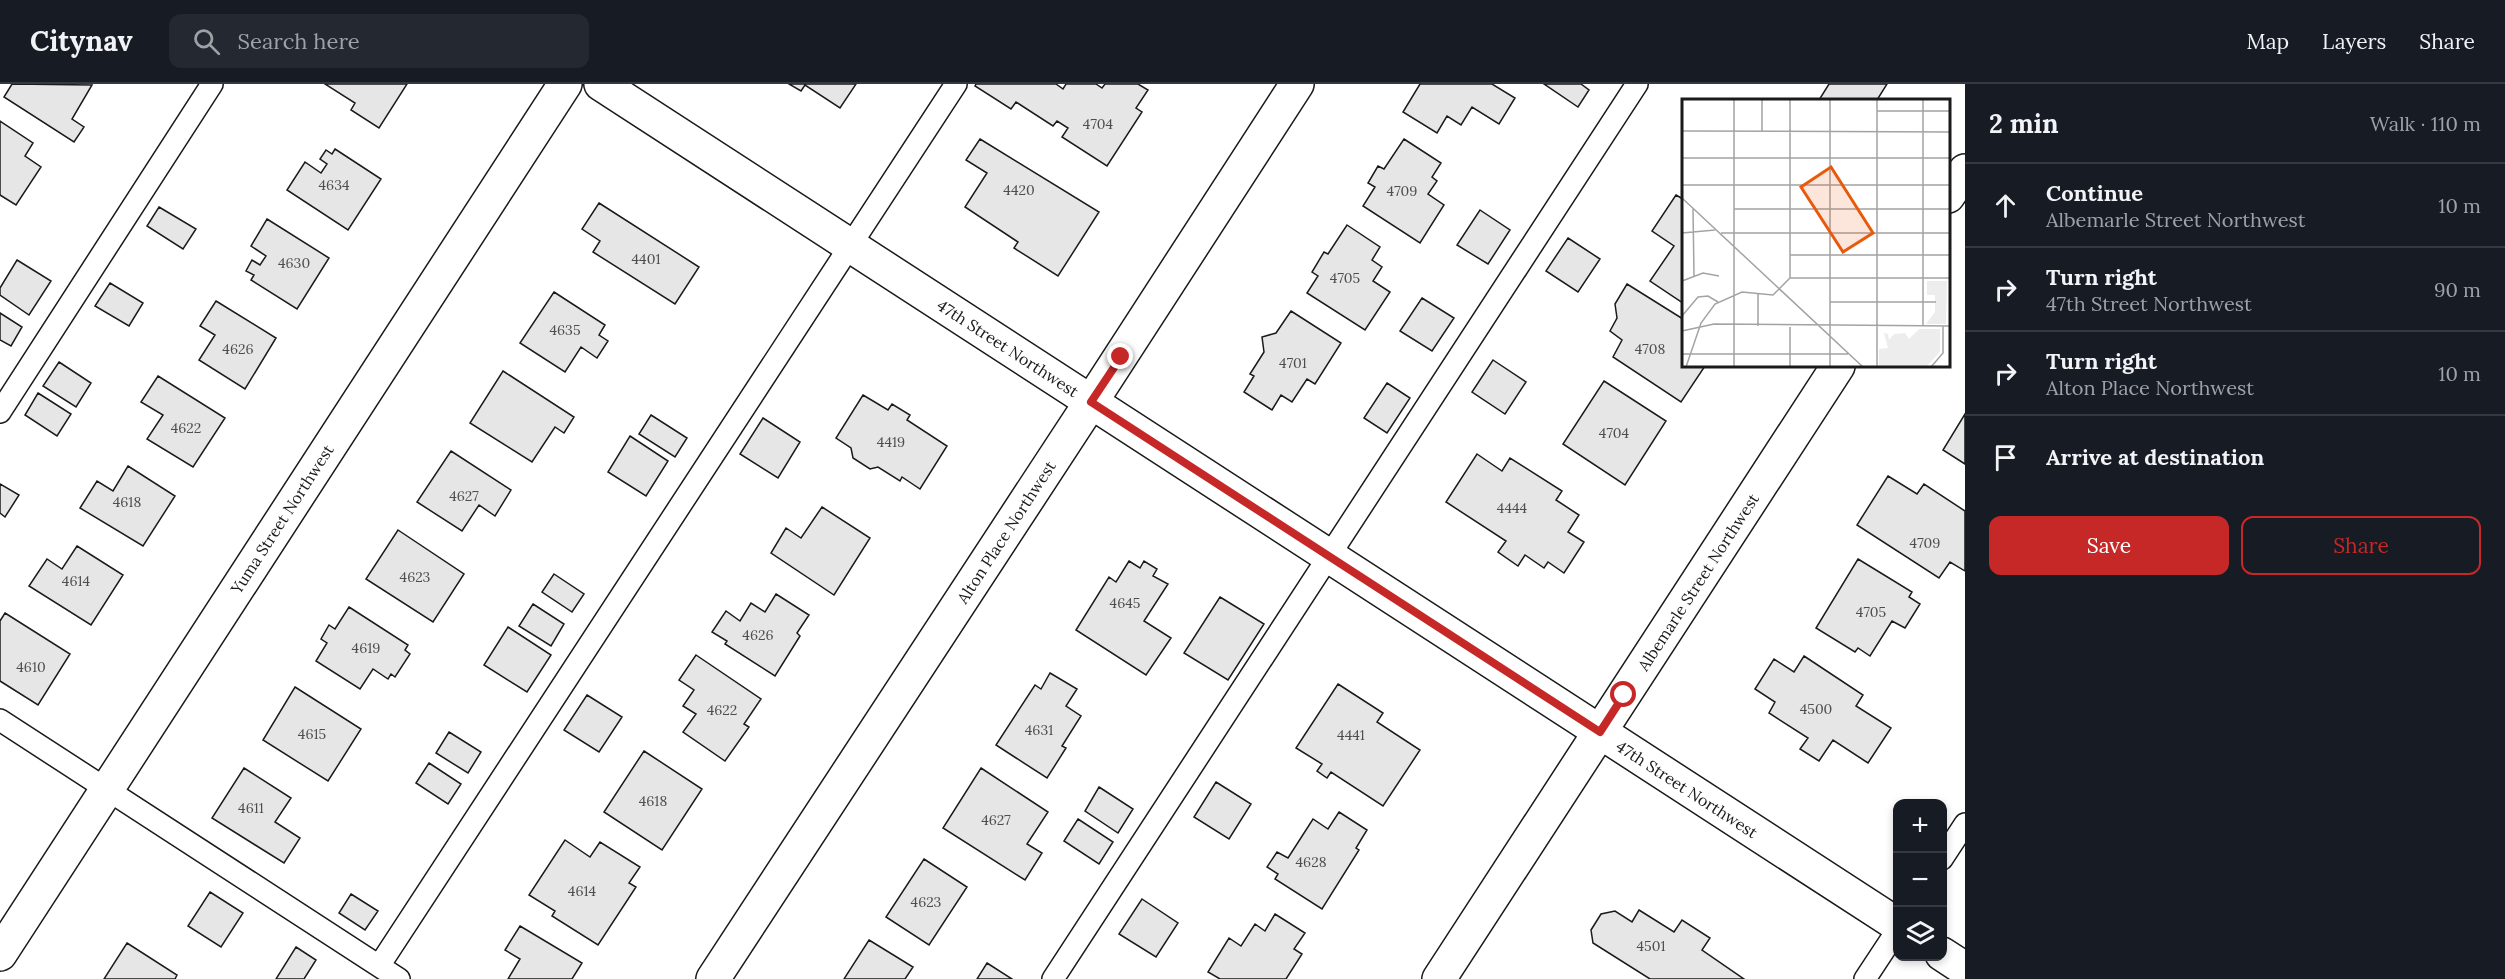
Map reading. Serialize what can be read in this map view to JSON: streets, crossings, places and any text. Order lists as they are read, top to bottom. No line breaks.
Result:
{"streets":{"street":["47th Street Northwest","Yuma Street Northwest","Alton Place Northwest","Albemarle Street Northwest"]},"crossings":[["47th Street Northwest","Alton Place Northwest"],["47th Street Northwest","Albemarle Street Northwest"]],"house_numbers":["4704","4634","4420","4709","4401","4630","4705","4635","4626","4708","4701","4622","4704","4419","4627","4618","4444","4709","4623","4614","4645","4705","4626","4619","4610","4500","4622","4631","4615","4441","4618","4611","4627","4628","4614","4623","4501"],"page":{"header":"Citynav","search":"Search here","nav":["Map","Layers","Share"],"heading":["2 min","Walk · 110 m"],"list":[["Continue","Albemarle Street Northwest","10 m"],["Turn right","47th Street Northwest","90 m"],["Turn right","Alton Place Northwest","10 m"],"Arrive at destination"],"buttons":["Save","Share"],"map_buttons":["+","−"]}}
